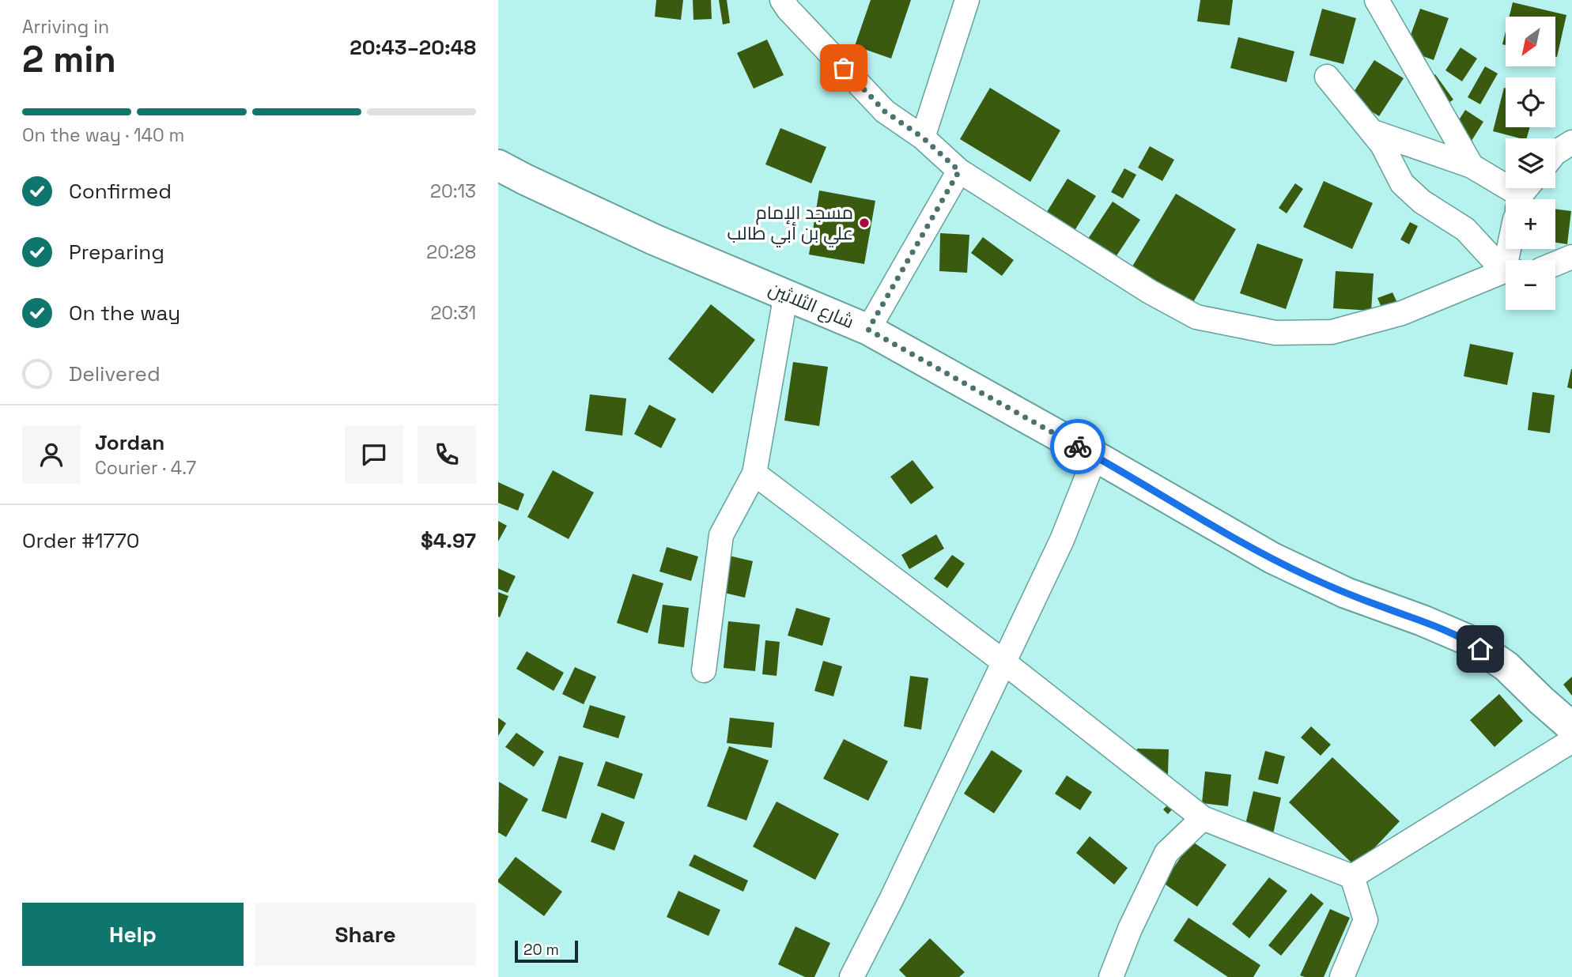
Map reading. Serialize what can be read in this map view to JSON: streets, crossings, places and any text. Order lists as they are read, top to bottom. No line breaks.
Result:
{"streets":{"street":["شارع الثلاثين"]},"places":["مسجد الإمام علي بن أبي طالب"],"scale_bar":"20 m","north":"bottom left","page":{"heading":["2 min","Arriving in","20:43–20:48"],"panel":["Jordan","Courier · 4.7","Order #1770","$4.97"],"map_buttons":["+","−"],"bar":"On the way · 140 m","list":[["Confirmed","20:13"],["Preparing","20:28"],["On the way","20:31"],"Delivered"],"buttons":["Help","Share"],"scale":"20 m"}}
